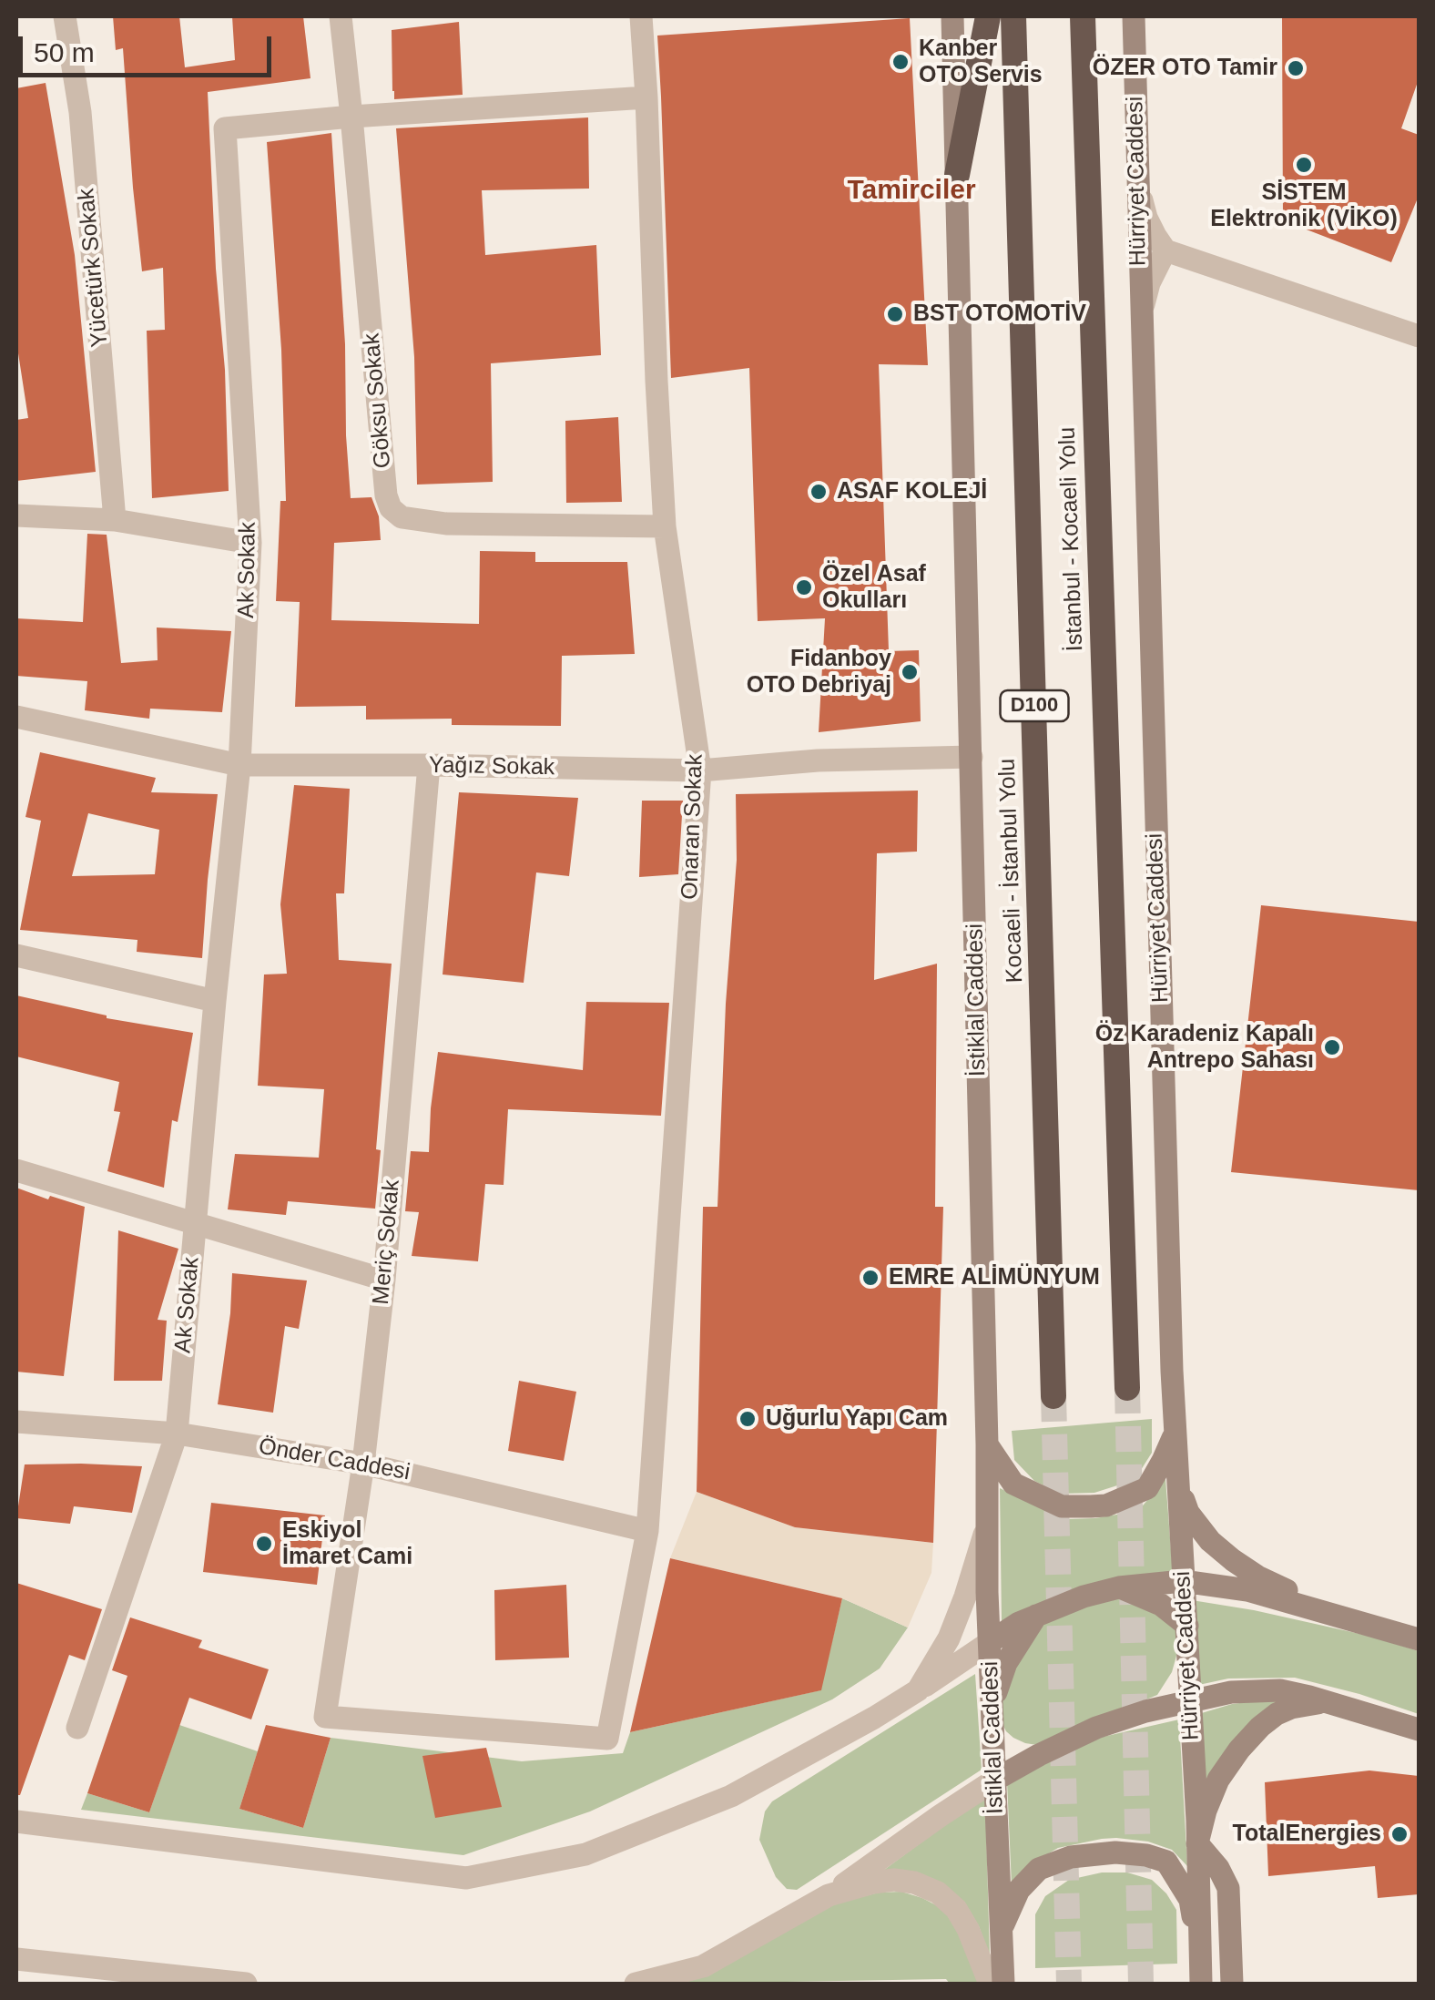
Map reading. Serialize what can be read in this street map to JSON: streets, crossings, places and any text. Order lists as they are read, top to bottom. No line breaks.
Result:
{"streets":{"highway":["İstanbul - Kocaeli Yolu","D100","Kocaeli - İstanbul Yolu"],"main road":["Hürriyet Caddesi","İstiklal Caddesi"],"street":["Yücetürk Sokak","Göksu Sokak","Ak Sokak","Yağız Sokak","Onaran Sokak","Meriç Sokak","Önder Caddesi"]},"crossings":[["Hürriyet Caddesi","İstiklal Caddesi"],["Göksu Sokak","Ak Sokak"],["Göksu Sokak","Onaran Sokak"],["Ak Sokak","Yağız Sokak"],["Ak Sokak","Onaran Sokak"],["Ak Sokak","Önder Caddesi"],["Yağız Sokak","Onaran Sokak"],["Yağız Sokak","İstiklal Caddesi"],["Yağız Sokak","Meriç Sokak"],["Onaran Sokak","Meriç Sokak"],["Onaran Sokak","Önder Caddesi"],["Meriç Sokak","Önder Caddesi"]],"districts":["Tamirciler"],"places":["Kanber OTO Servis","ÖZER OTO Tamir","SİSTEM Elektronik (VİKO)","BST OTOMOTİV","ASAF KOLEJİ","Özel Asaf Okulları","Fidanboy OTO Debriyaj","Öz Karadeniz Kapalı Antrepo Sahası","EMRE ALİMÜNYUM","Uğurlu Yapı Cam","Eskiyol İmaret Cami","TotalEnergies"],"scale_bar":"50 m"}
